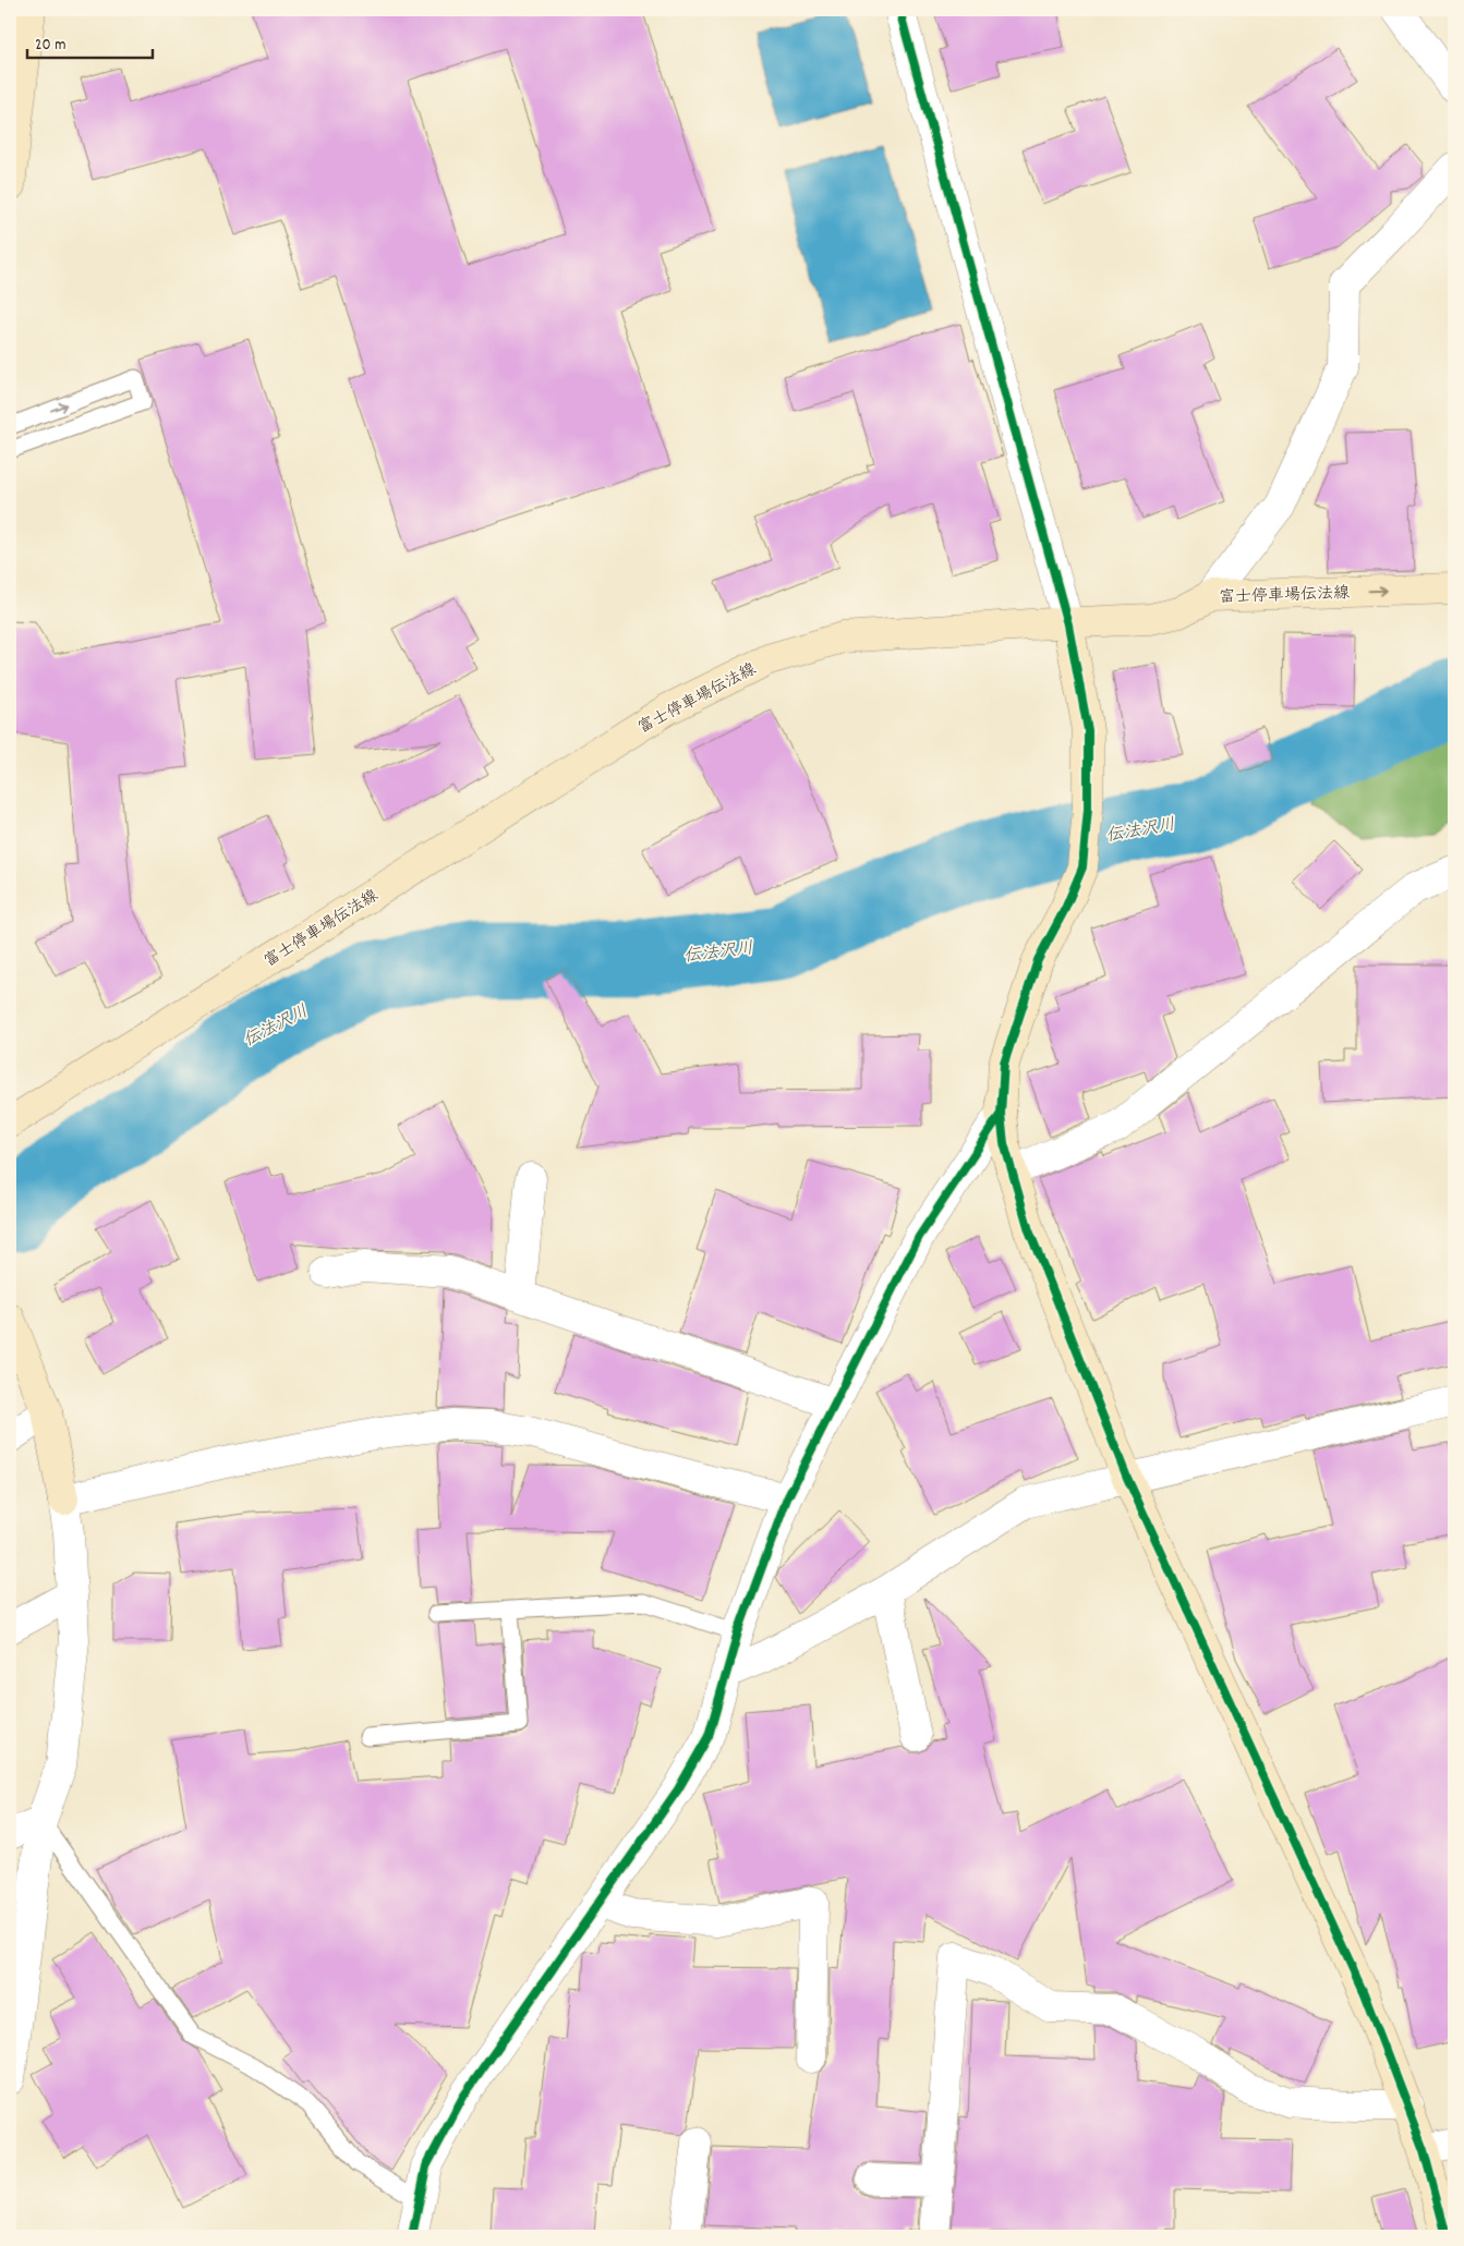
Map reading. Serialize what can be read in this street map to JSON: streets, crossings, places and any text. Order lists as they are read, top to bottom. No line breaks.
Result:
{"streets":{"street":["富士停車場伝法線"]},"water":["伝法沢川"],"scale_bar":"20 m"}
